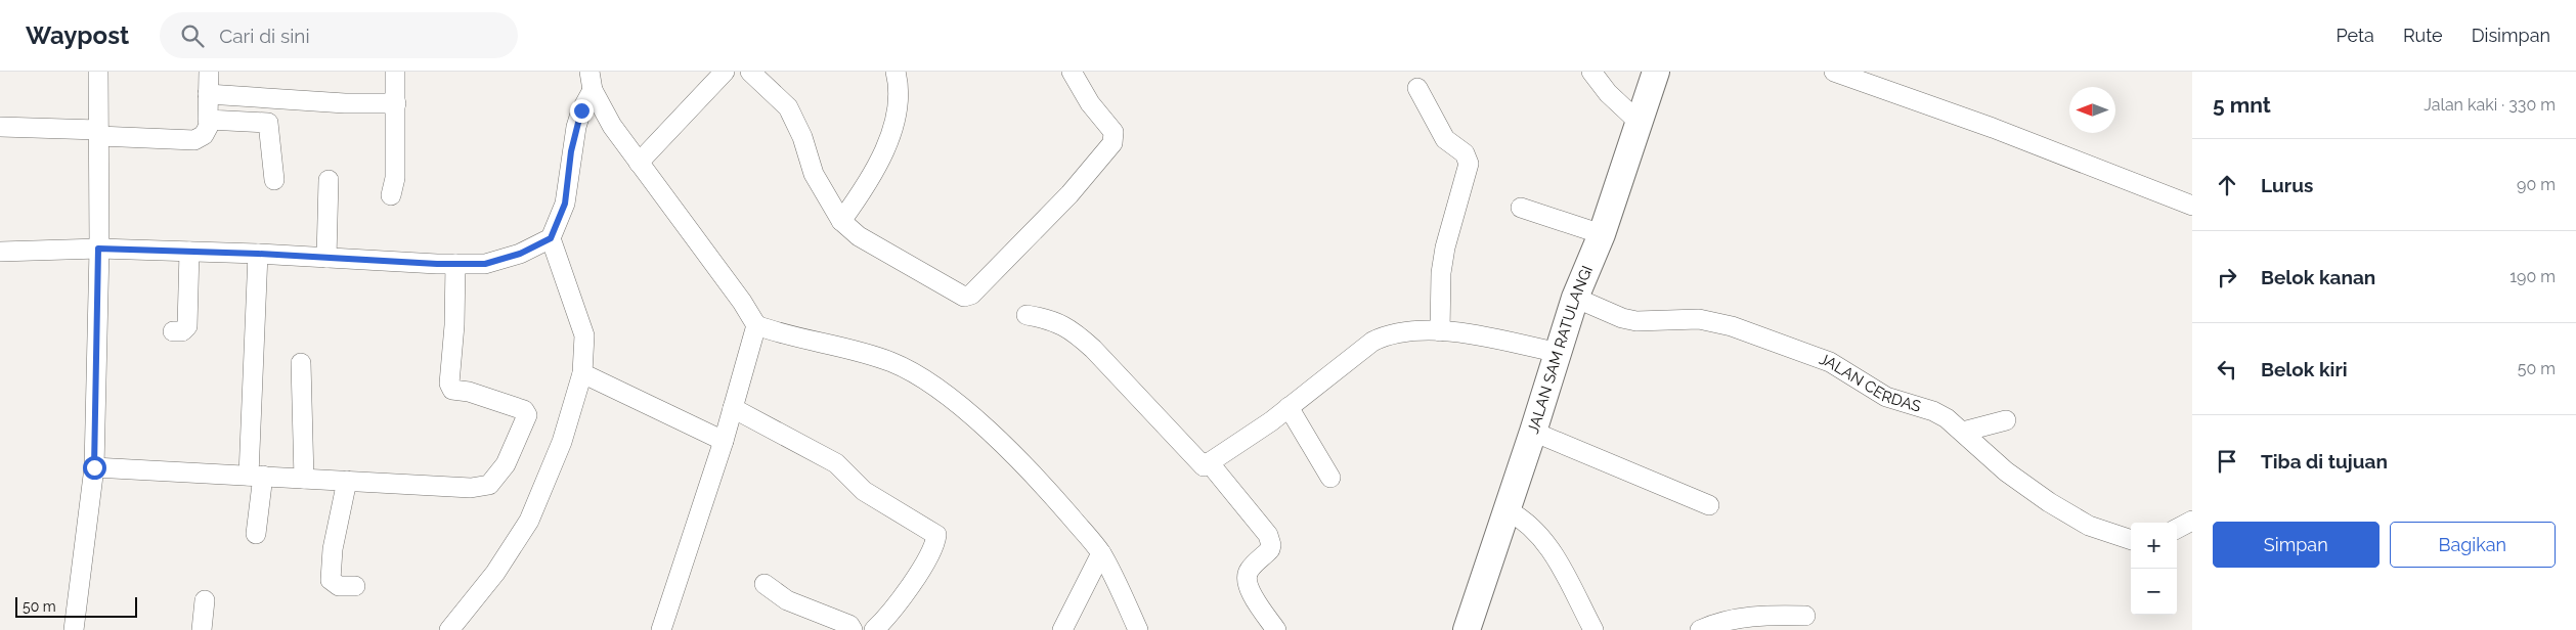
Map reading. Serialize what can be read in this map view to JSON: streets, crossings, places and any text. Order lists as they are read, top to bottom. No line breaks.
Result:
{"streets":{"street":["JALAN SAM RATULANGI","JALAN CERDAS"]},"crossings":[["JALAN SAM RATULANGI","JALAN CERDAS"]],"scale_bar":"50 m","north":"left","page":{"header":"Waypost","search":"Cari di sini","nav":["Peta","Rute","Disimpan"],"heading":["5 mnt","Jalan kaki · 330 m"],"list":[["Lurus","90 m"],["Belok kanan","190 m"],["Belok kiri","50 m"],"Tiba di tujuan"],"buttons":["Simpan","Bagikan"],"map_buttons":["+","−"],"scale":"50 m"}}
